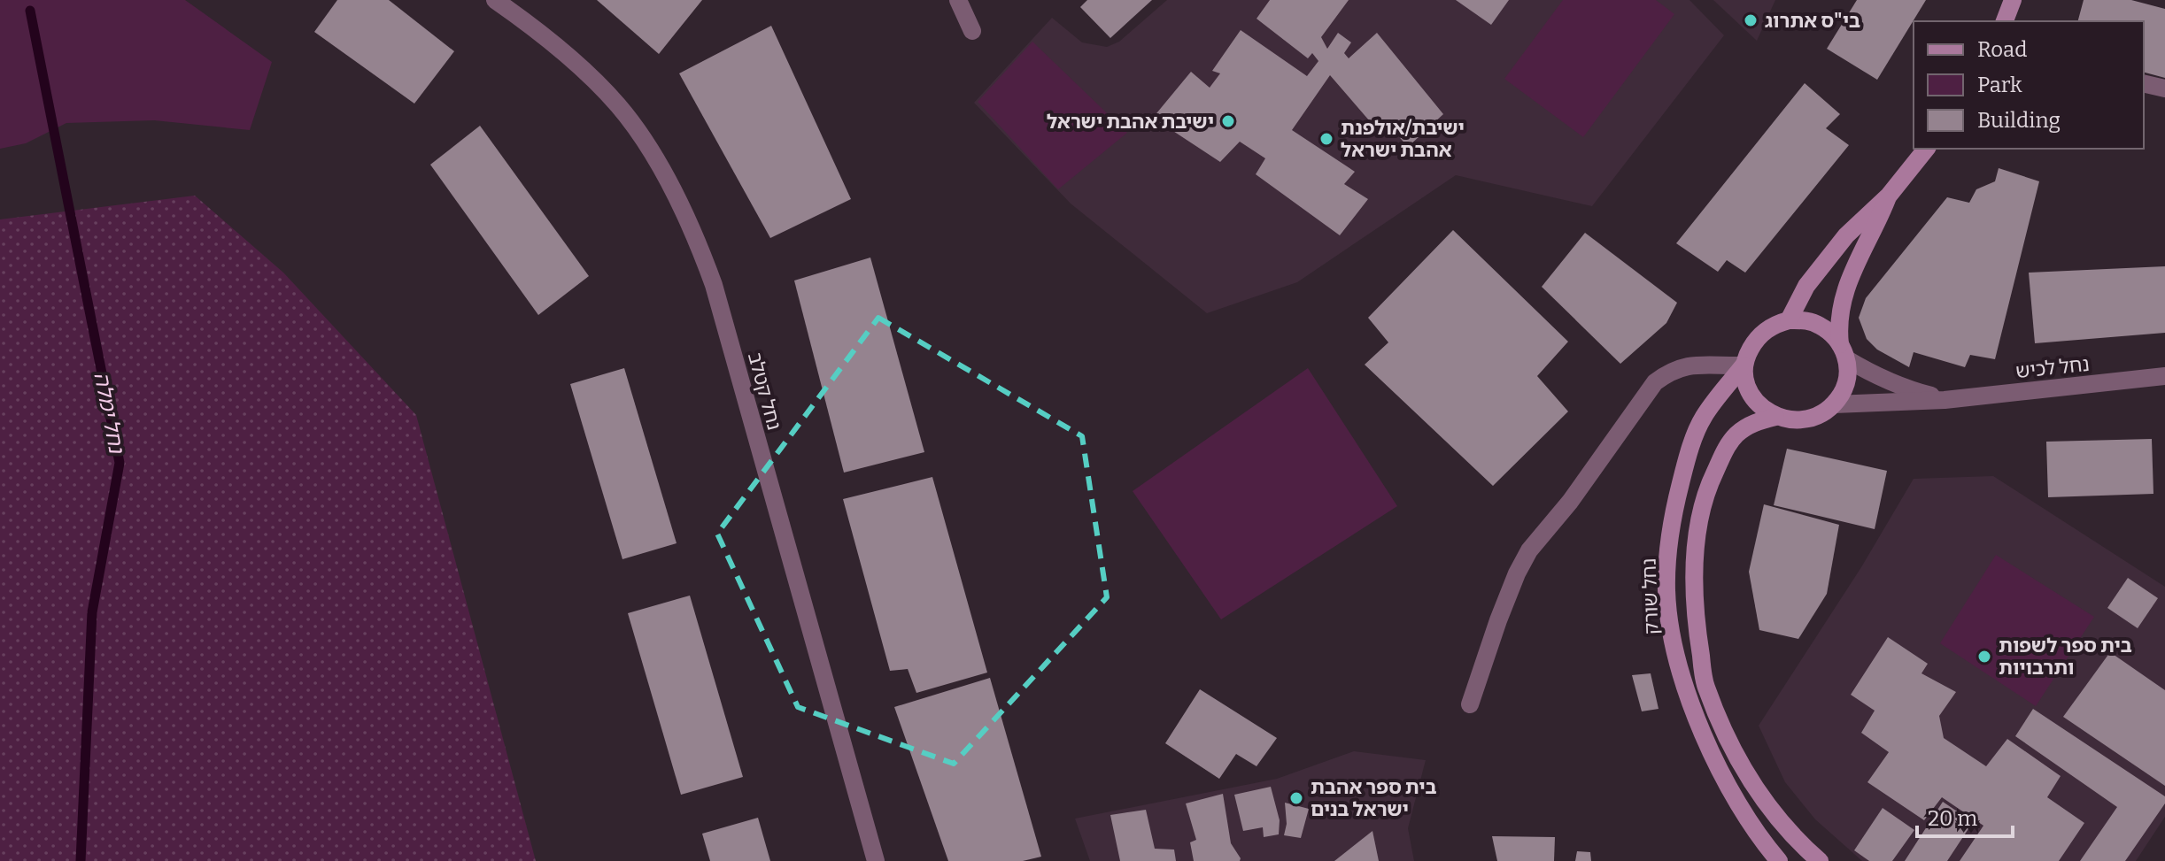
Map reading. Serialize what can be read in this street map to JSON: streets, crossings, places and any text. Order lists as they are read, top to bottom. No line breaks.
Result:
{"streets":{"street":["נחל לכיש","נחל קטלב","נחל שורק"]},"crossings":[["נחל לכיש","נחל שורק"]],"water":["נחל ימלה"],"places":["בי\"ס אתרוג","ישיבת אהבת ישראל","ישיבת/אולפנת אהבת ישראל","בית ספר לשפות ותרבויות","בית ספר אהבת ישראל בנים"],"legend":["Road","Park","Building"],"scale_bar":"20 m"}
